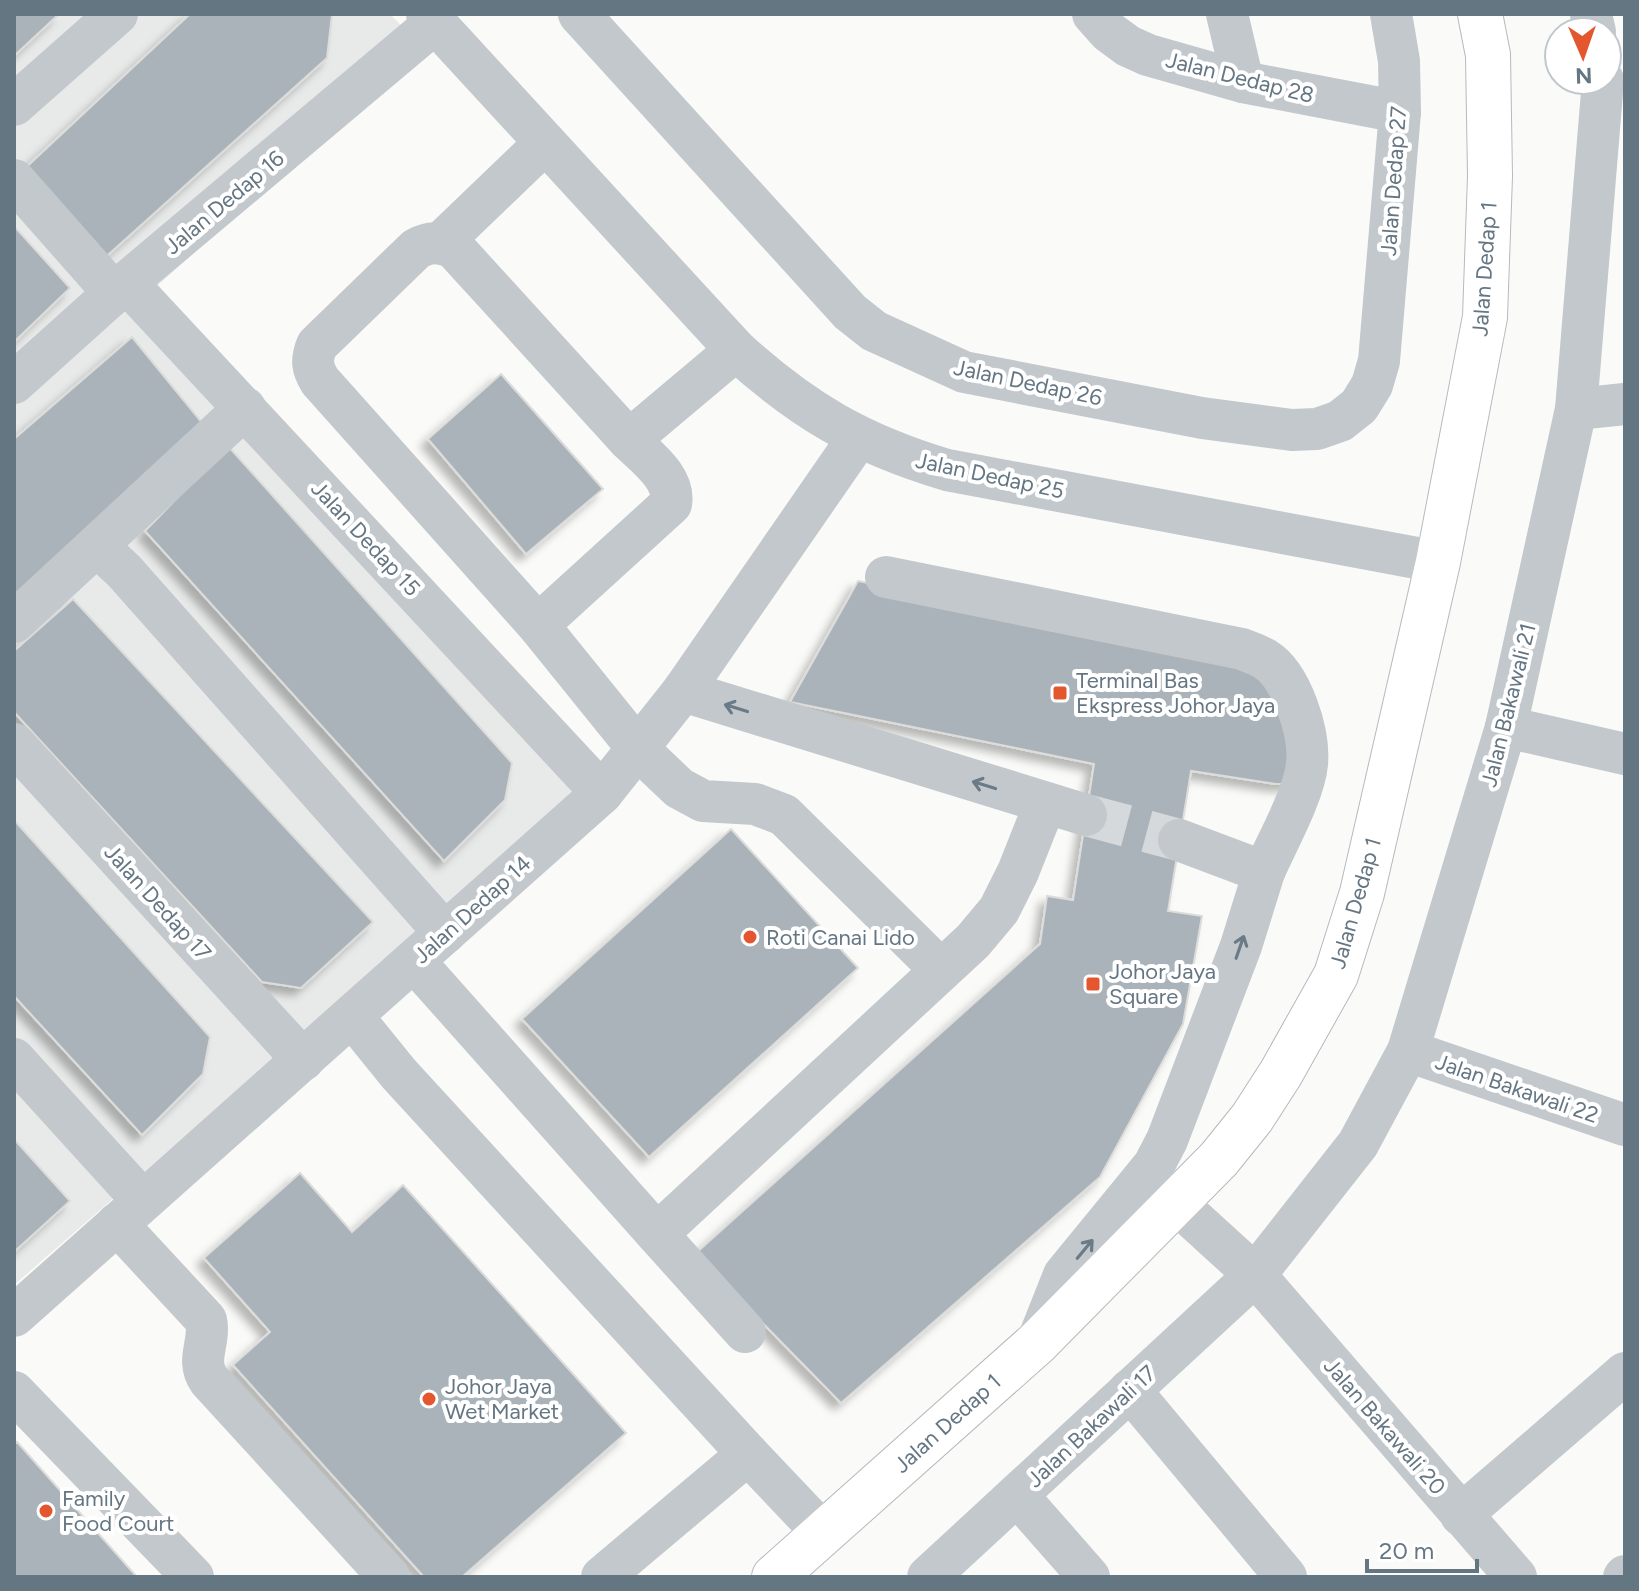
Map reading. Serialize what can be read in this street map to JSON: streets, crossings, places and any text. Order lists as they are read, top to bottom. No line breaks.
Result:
{"streets":{"main road":["Jalan Dedap 1"],"street":["Jalan Dedap 28","Jalan Dedap 27","Jalan Dedap 16","Jalan Dedap 26","Jalan Dedap 25","Jalan Dedap 15","Jalan Bakawali 21","Jalan Dedap 17","Jalan Dedap 14","Jalan Bakawali 22","Jalan Bakawali 17","Jalan Bakawali 20"]},"crossings":[["Jalan Dedap 28","Jalan Dedap 27"],["Jalan Dedap 27","Jalan Dedap 26"],["Jalan Dedap 16","Jalan Dedap 25"],["Jalan Dedap 16","Jalan Dedap 15"],["Jalan Dedap 1","Jalan Dedap 25"],["Jalan Dedap 1","Jalan Bakawali 20"],["Jalan Dedap 25","Jalan Dedap 14"],["Jalan Dedap 15","Jalan Dedap 14"],["Jalan Bakawali 21","Jalan Bakawali 22"],["Jalan Bakawali 21","Jalan Bakawali 17"],["Jalan Bakawali 21","Jalan Bakawali 20"],["Jalan Dedap 17","Jalan Dedap 14"],["Jalan Bakawali 17","Jalan Bakawali 20"]],"places":{"transit":["Terminal Bas Ekspress Johor Jaya","Johor Jaya Square"],"other":["Roti Canai Lido","Johor Jaya Wet Market","Family Food Court"]},"scale_bar":"20 m","north":"bottom"}
